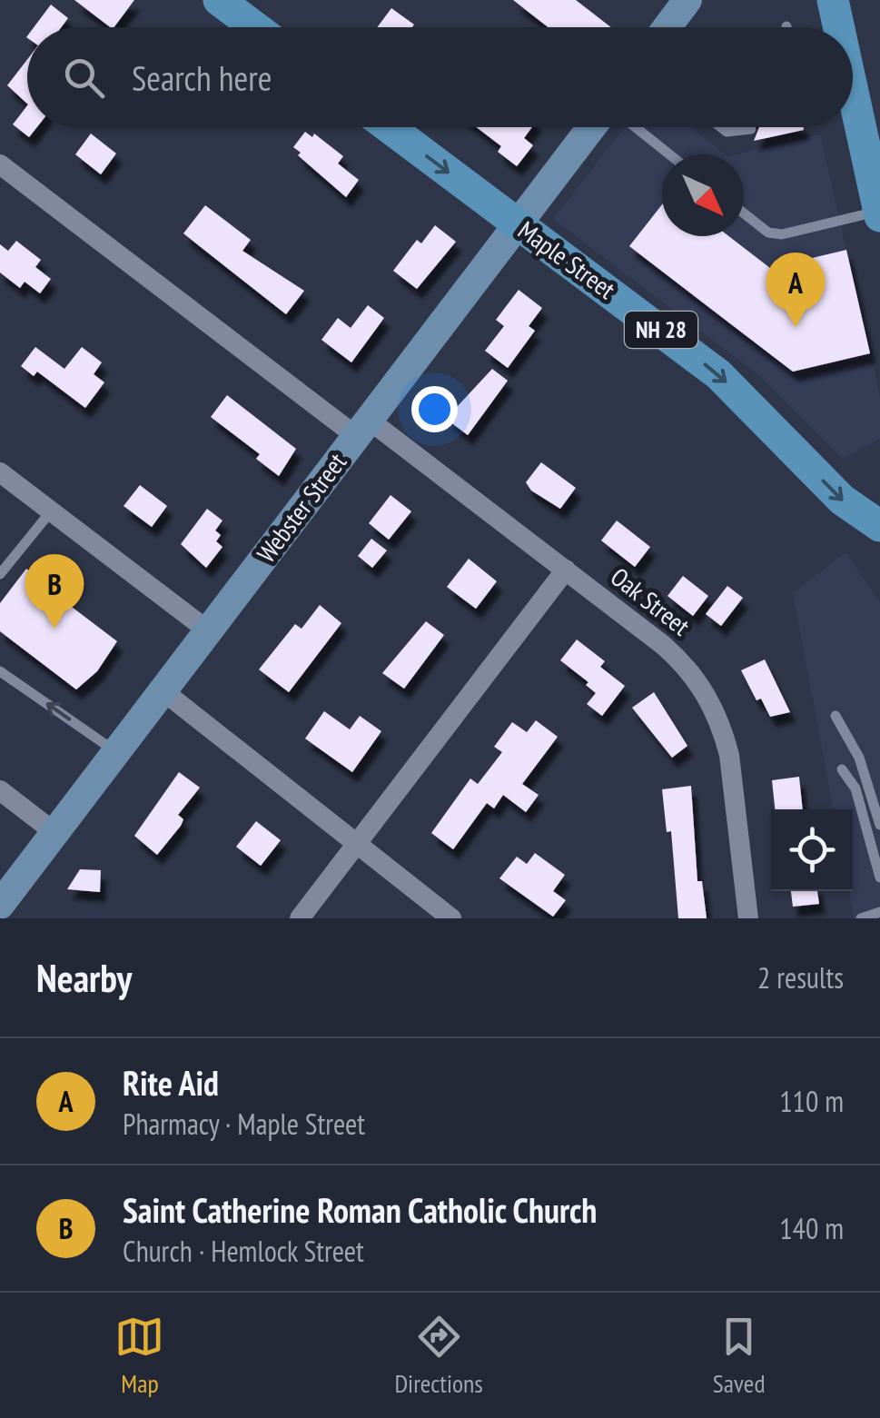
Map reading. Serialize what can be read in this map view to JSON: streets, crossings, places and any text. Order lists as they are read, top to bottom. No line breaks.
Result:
{"streets":{"main road":["Maple Street","NH 28"],"street":["Webster Street","Oak Street"]},"crossings":[["Maple Street","Webster Street"],["Webster Street","Oak Street"]],"one_way":["Maple Street"],"north":"bottom right","page":{"search":"Search here","pins":["A","B"],"heading":["Nearby","2 results"],"list":[{"mark":"A","name":"Rite Aid","note":"Pharmacy · Maple Street","value":"110 m"},{"mark":"B","name":"Saint Catherine Roman Catholic Church","note":"Church · Hemlock Street","value":"140 m"}],"nav":["Map","Directions","Saved"]}}
